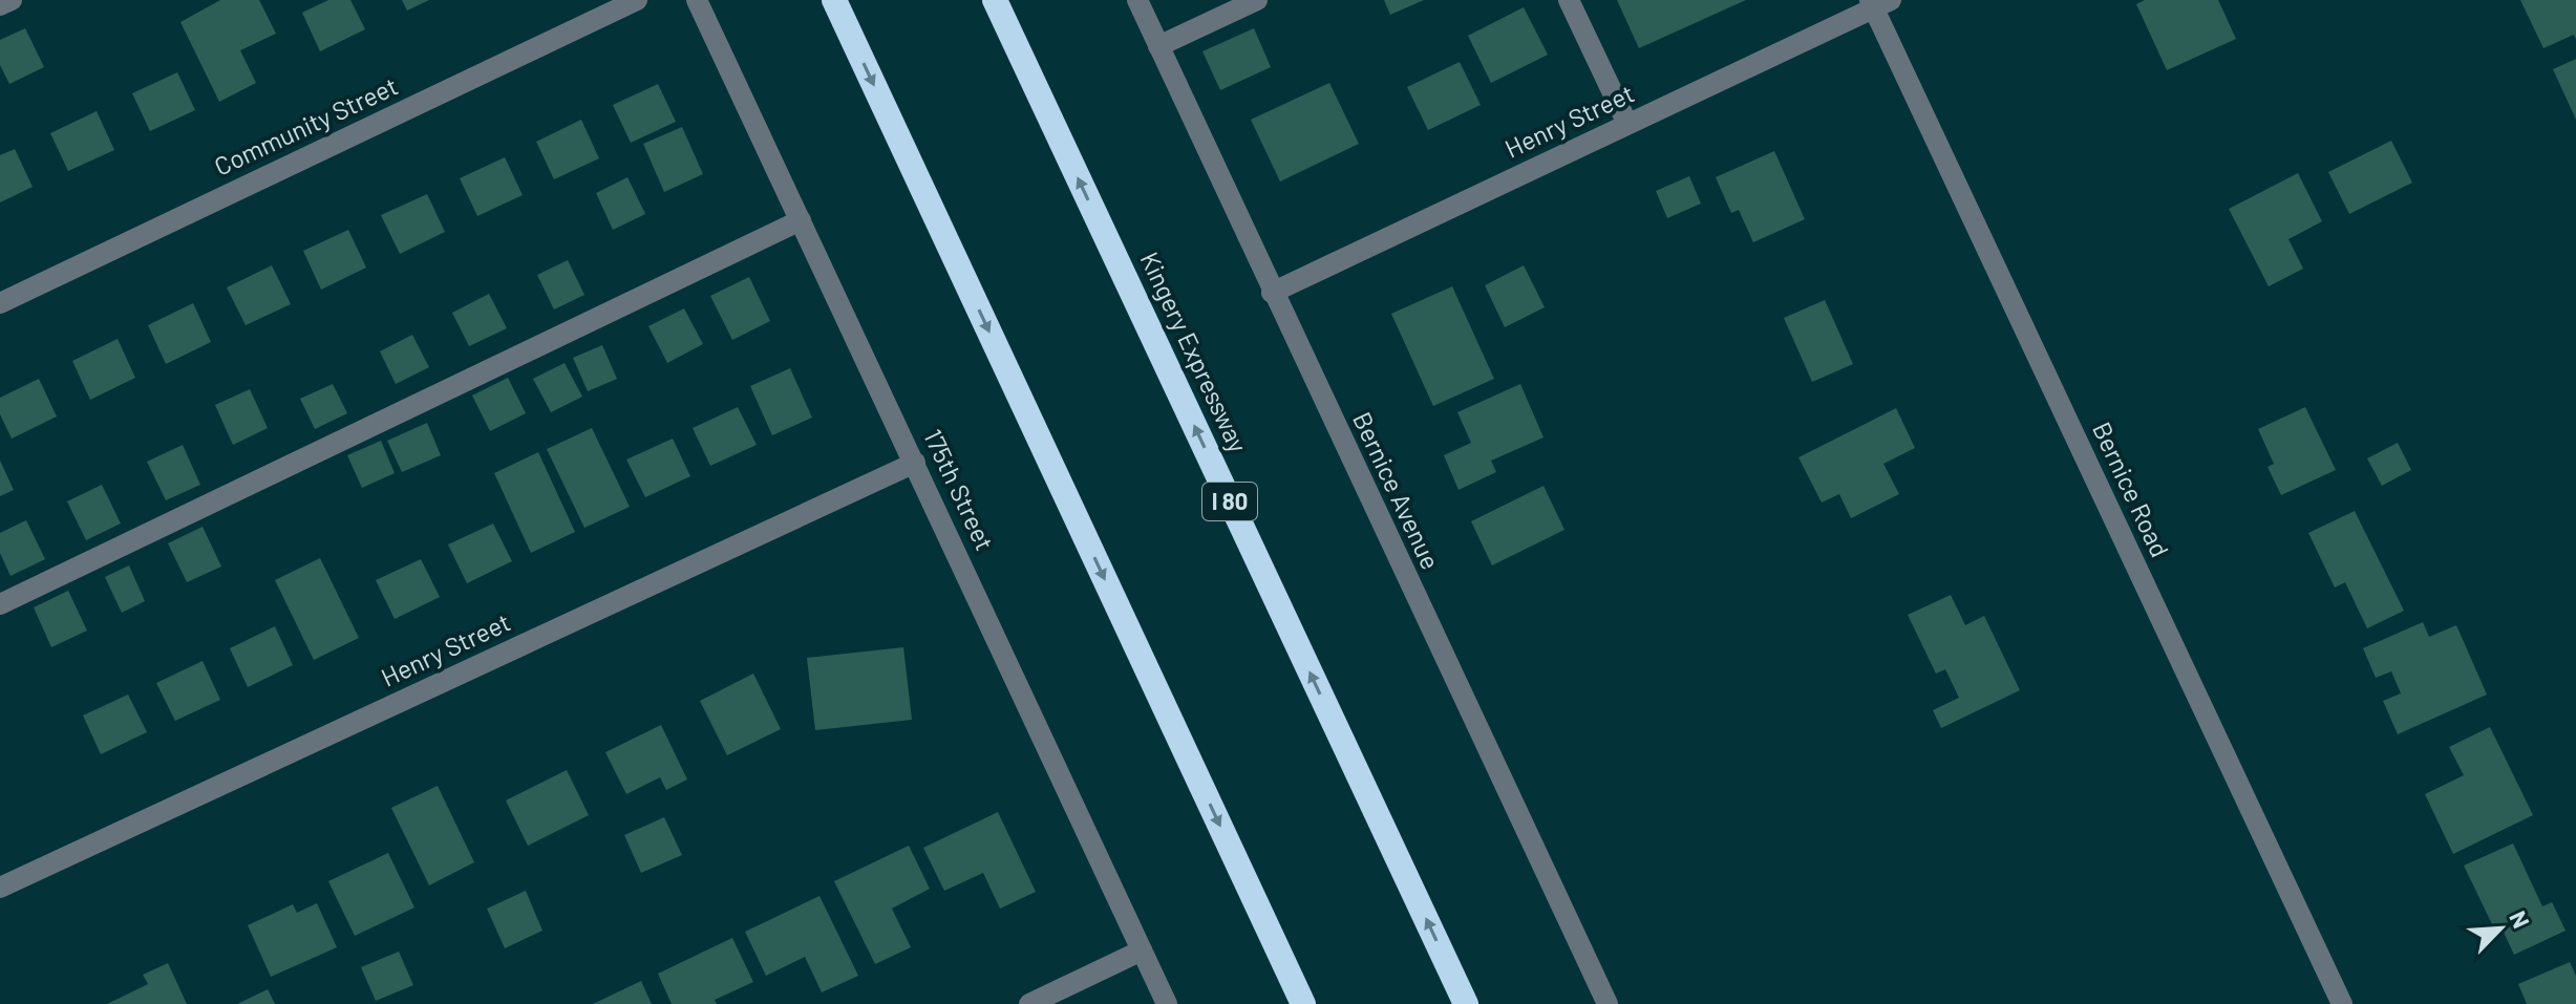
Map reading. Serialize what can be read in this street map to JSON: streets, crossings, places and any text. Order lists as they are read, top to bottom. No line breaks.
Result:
{"streets":{"highway":["Kingery Expressway","I 80"],"street":["Henry Street","Community Street","175th Street","Bernice Road","Bernice Avenue"]},"crossings":[["Henry Street","175th Street"],["Henry Street","Bernice Road"],["Henry Street","Bernice Avenue"]],"north":"top right"}
